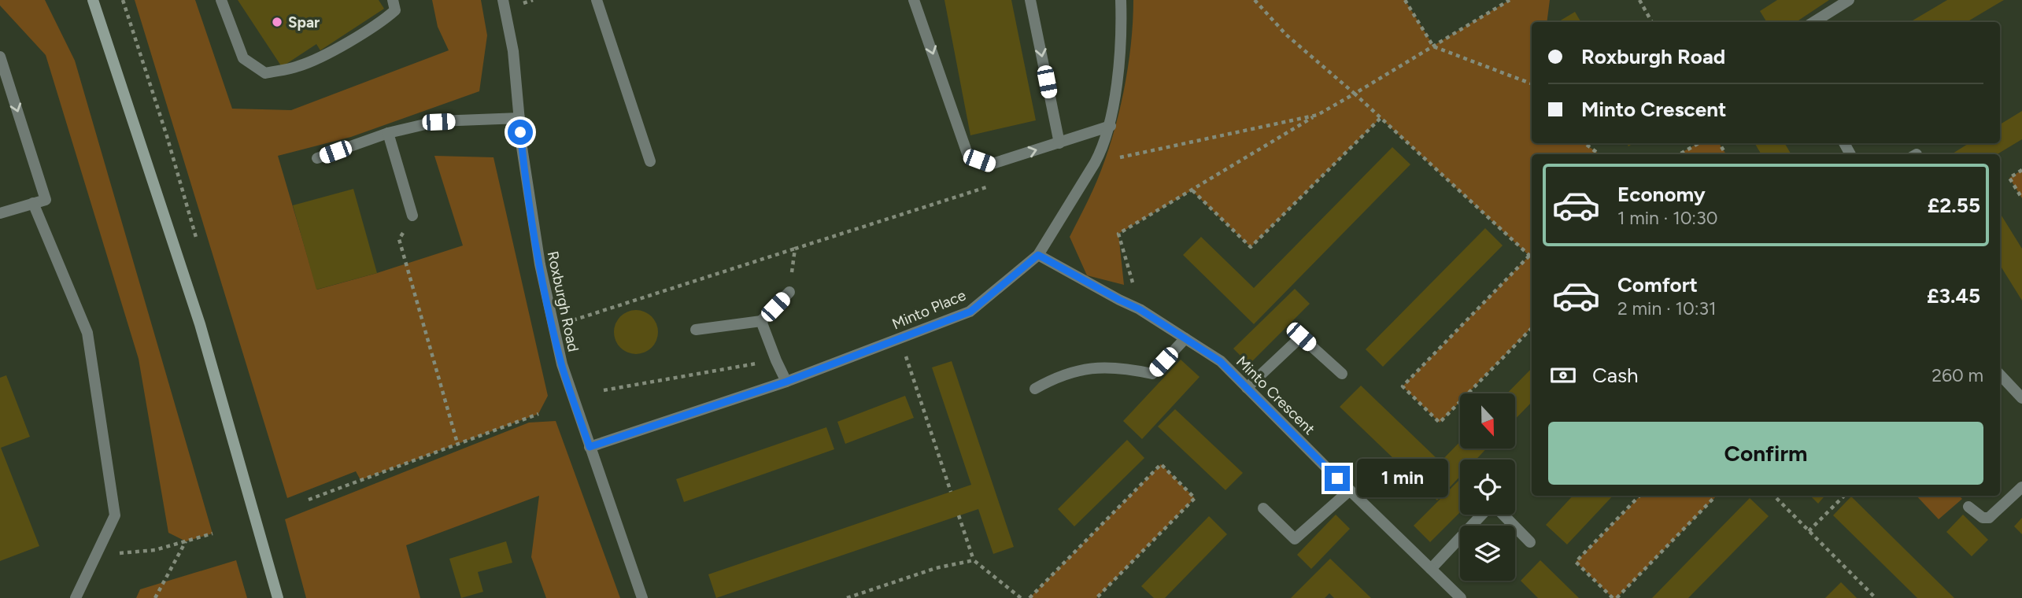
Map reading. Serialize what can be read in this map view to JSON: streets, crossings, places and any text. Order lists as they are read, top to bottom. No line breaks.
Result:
{"streets":{"street":["Roxburgh Road","Minto Place","Minto Crescent"]},"crossings":[["Roxburgh Road","Minto Place"],["Minto Place","Minto Crescent"]],"places":["Spar"],"north":"bottom","page":{"banner":["Roxburgh Road","Minto Crescent"],"list":[{"name":"Economy","note":"1 min · 10:30","value":"£2.55"},{"name":"Comfort","note":"2 min · 10:31","value":"£3.45"}],"pay":["Cash","260 m"],"buttons":"Confirm","bubble":"1 min"}}
